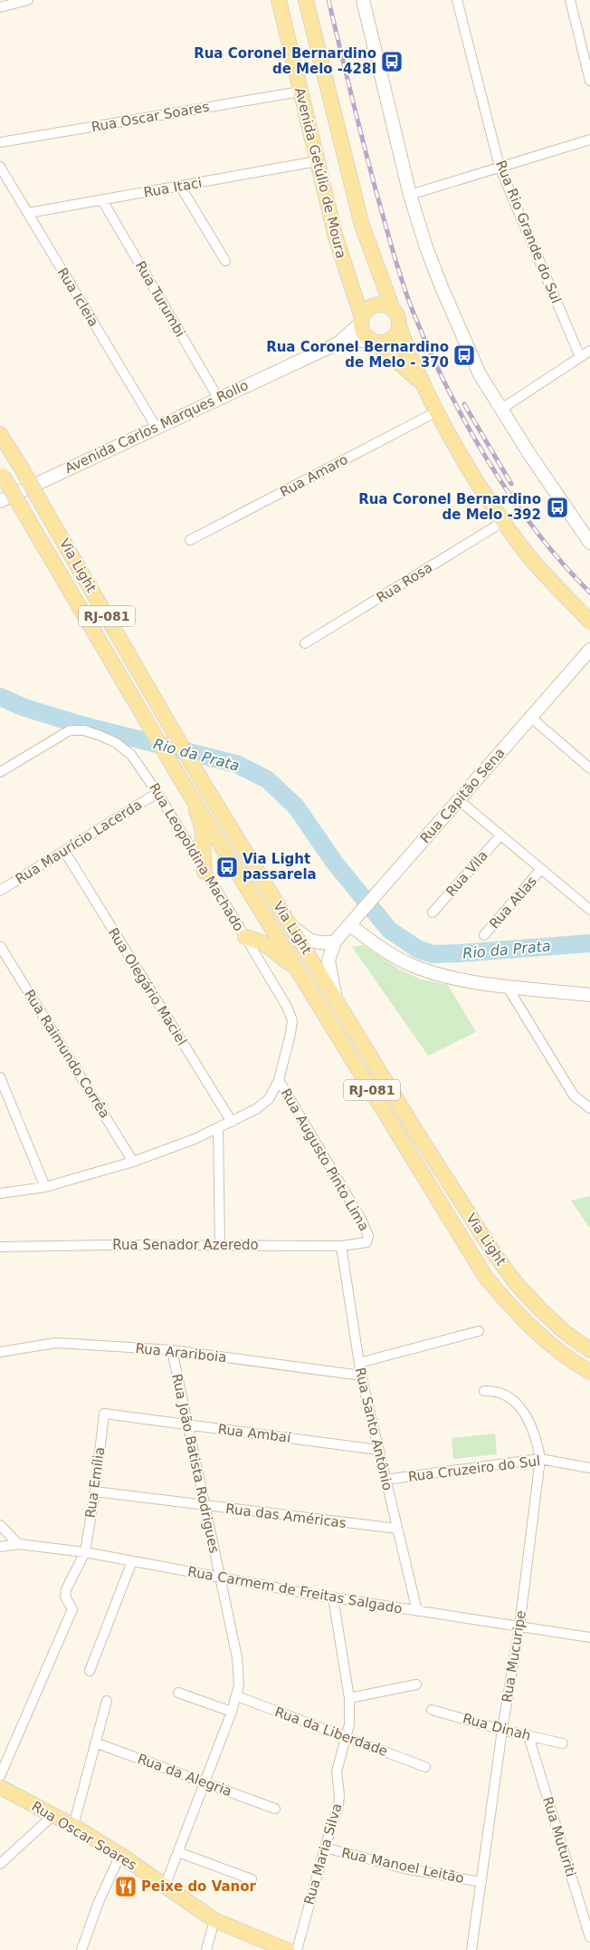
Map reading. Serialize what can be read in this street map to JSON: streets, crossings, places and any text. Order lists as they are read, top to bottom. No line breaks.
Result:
{"streets":{"main road":["Rua Oscar Soares","Avenida Getúlio de Moura","Avenida Carlos Marques Rollo","Via Light","RJ-081","Rua Capitão Sena"],"street":["Rua Itaci","Rua Rio Grande do Sul","Rua Icleia","Rua Turumbi","Rua Amaro","Rua Rosa","Rua Maurício Lacerda","Rua Leopoldina Machado","Rua Vila","Rua Atlas","Rua Olegário Maciel","Rua Raimundo Corrêa","Rua Augusto Pinto Lima","Rua Senador Azeredo","Rua Arariboia","Rua Santo Antônio","Rua Ambaí","Rua João Batista Rodrigues","Rua Cruzeiro do Sul","Rua Emília","Rua das Américas","Rua Carmem de Freitas Salgado","Rua Mucuripe","Rua Dinah","Rua da Liberdade","Rua da Alegria","Rua Muturiti","Rua Maria Silva","Rua Manoel Leitão"]},"crossings":[["Rua Oscar Soares","Avenida Getúlio de Moura"],["Rua Oscar Soares","Rua João Batista Rodrigues"],["Avenida Getúlio de Moura","Rua Itaci"],["Avenida Getúlio de Moura","Avenida Carlos Marques Rollo"],["Rua Itaci","Rua Icleia"],["Rua Itaci","Rua Turumbi"],["Rua Icleia","Avenida Carlos Marques Rollo"],["Rua Turumbi","Avenida Carlos Marques Rollo"],["Via Light","Rua Capitão Sena"],["Rua Maurício Lacerda","Rua Leopoldina Machado"],["Rua Maurício Lacerda","Rua Olegário Maciel"],["Rua Leopoldina Machado","Rua Augusto Pinto Lima"],["Rua Augusto Pinto Lima","Rua Senador Azeredo"],["Rua Senador Azeredo","Rua Santo Antônio"],["Rua Arariboia","Rua Santo Antônio"],["Rua Arariboia","Rua João Batista Rodrigues"],["Rua Santo Antônio","Rua Ambaí"],["Rua Santo Antônio","Rua Cruzeiro do Sul"],["Rua Santo Antônio","Rua das Américas"],["Rua Santo Antônio","Rua Carmem de Freitas Salgado"],["Rua Ambaí","Rua João Batista Rodrigues"],["Rua Ambaí","Rua Emília"],["Rua João Batista Rodrigues","Rua das Américas"],["Rua João Batista Rodrigues","Rua Carmem de Freitas Salgado"],["Rua João Batista Rodrigues","Rua da Liberdade"],["Rua João Batista Rodrigues","Rua da Alegria"],["Rua Cruzeiro do Sul","Rua Mucuripe"],["Rua Emília","Rua das Américas"],["Rua Emília","Rua Carmem de Freitas Salgado"],["Rua Carmem de Freitas Salgado","Rua Mucuripe"],["Rua Carmem de Freitas Salgado","Rua Maria Silva"],["Rua Mucuripe","Rua Dinah"],["Rua Mucuripe","Rua Manoel Leitão"],["Rua Dinah","Rua Muturiti"],["Rua da Liberdade","Rua Maria Silva"],["Rua Maria Silva","Rua Manoel Leitão"]],"water":["Rio da Prata"],"places":{"bus stop":["Rua Coronel Bernardino de Melo -428I","Rua Coronel Bernardino de Melo - 370","Rua Coronel Bernardino de Melo -392","Via Light passarela"],"restaurant":["Peixe do Vanor"]}}
